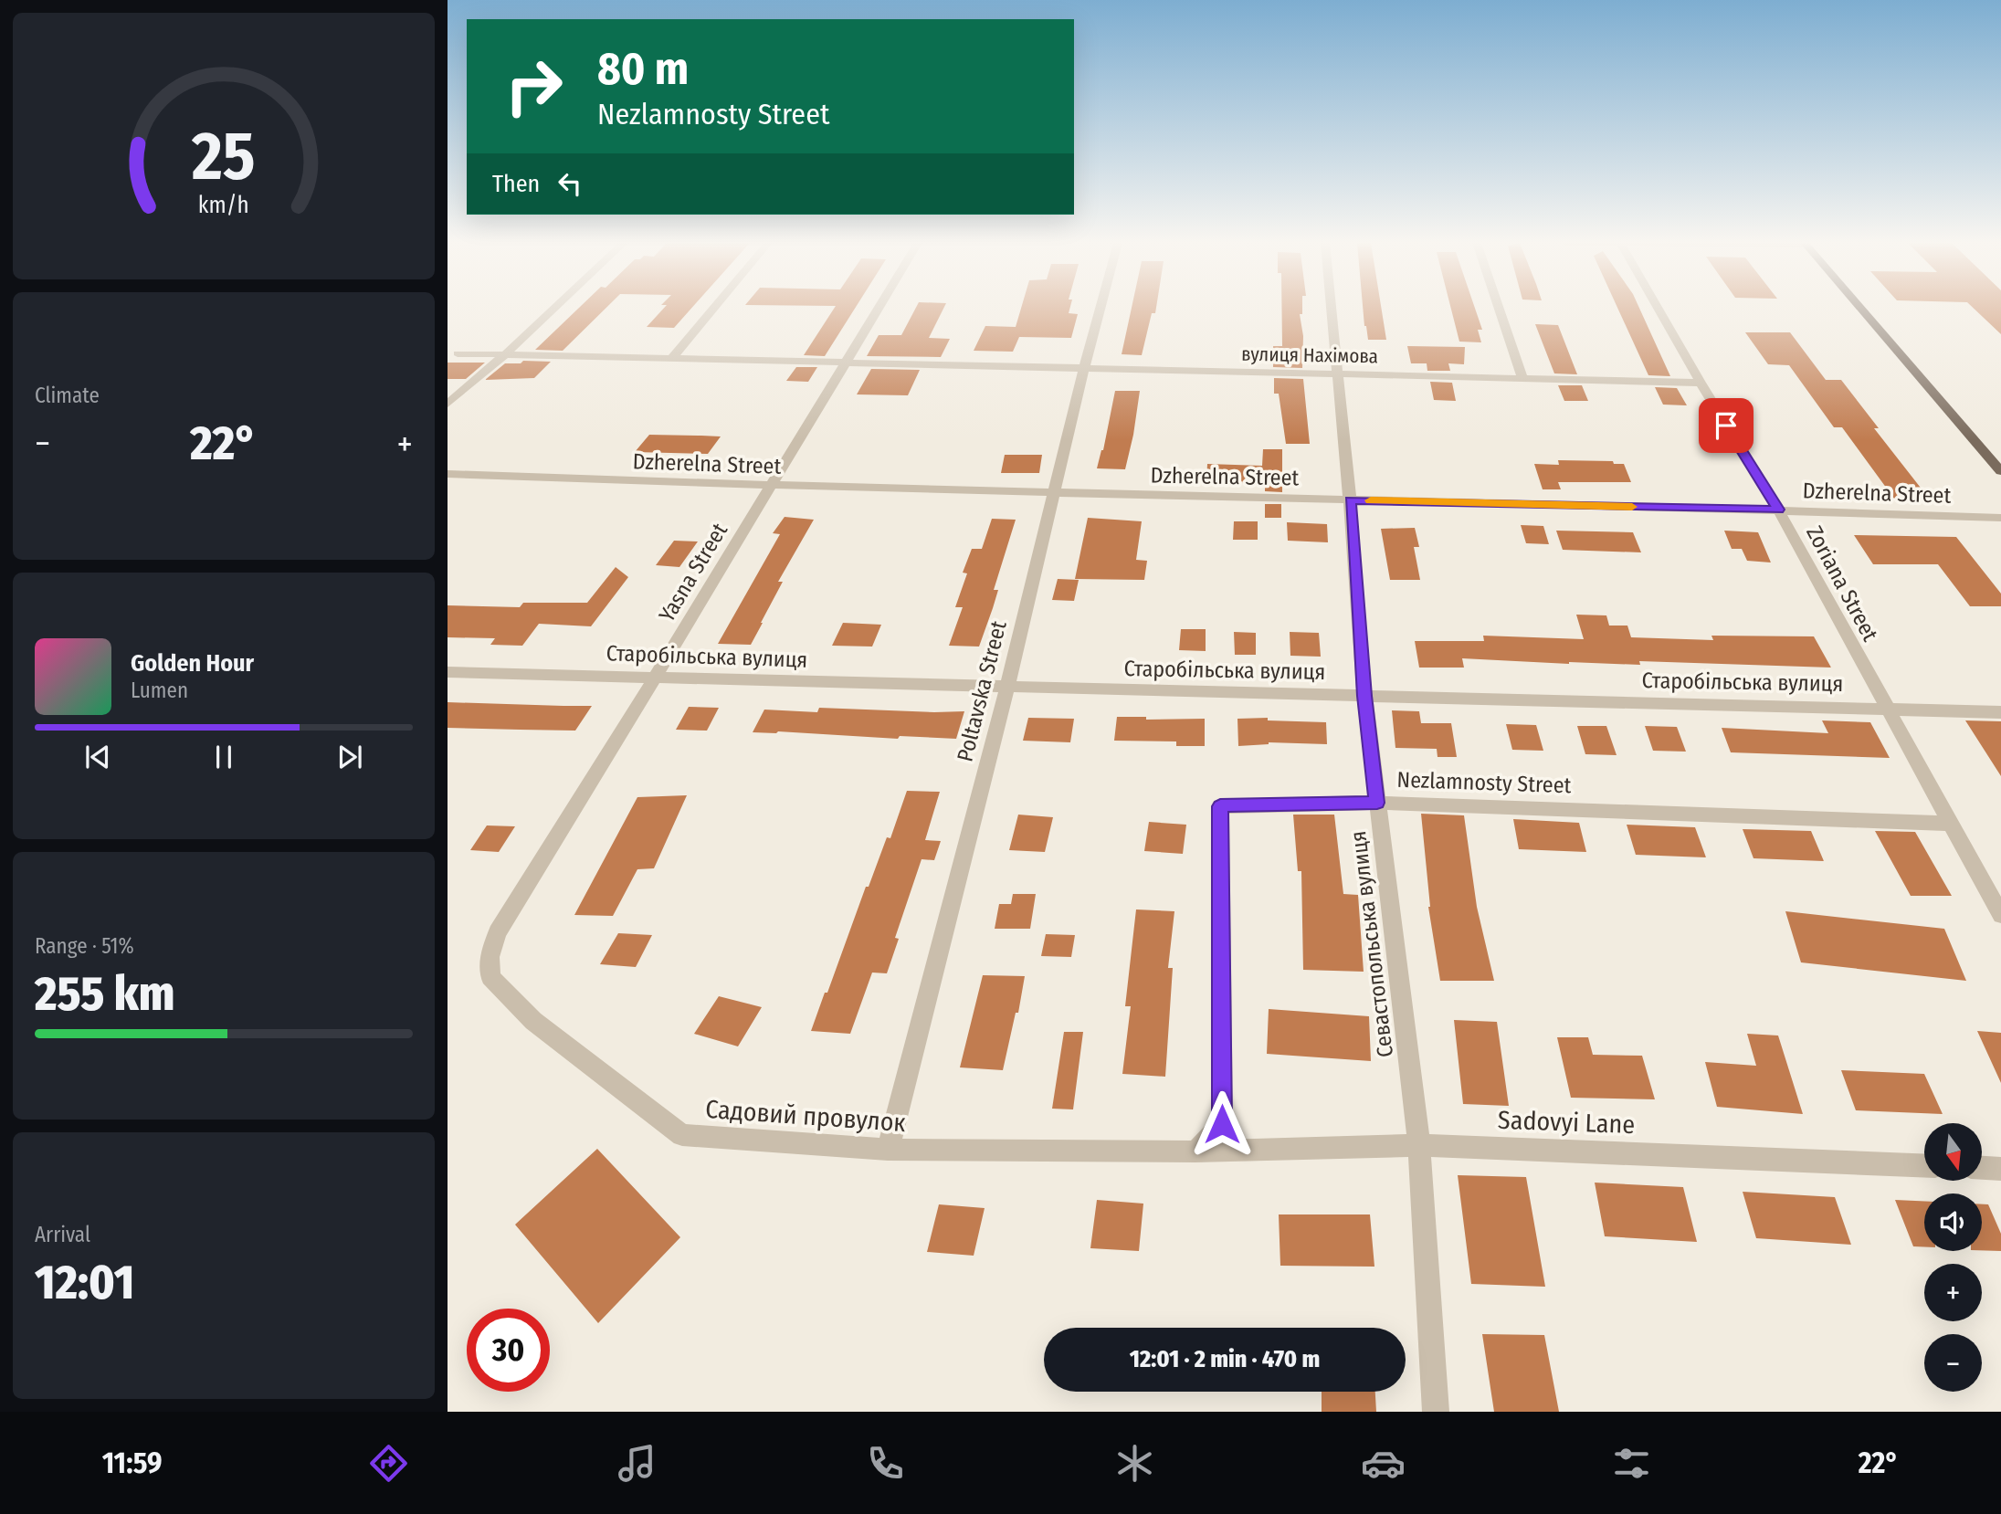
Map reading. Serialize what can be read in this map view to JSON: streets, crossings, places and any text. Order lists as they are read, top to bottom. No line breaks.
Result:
{"streets":{"street":["вулиця Нахімова","Dzherelna Street","Yasna Street","Zoriana Street","Старобільська вулиця","Poltavska Street","Nezlamnosty Street","Севастопольська вулиця","Садовий провулок","Sadovyi Lane"]},"crossings":[["вулиця Нахімова","Yasna Street"],["вулиця Нахімова","Zoriana Street"],["вулиця Нахімова","Poltavska Street"],["вулиця Нахімова","Севастопольська вулиця"],["Dzherelna Street","Yasna Street"],["Dzherelna Street","Zoriana Street"],["Dzherelna Street","Poltavska Street"],["Dzherelna Street","Севастопольська вулиця"],["Yasna Street","Старобільська вулиця"],["Yasna Street","Садовий провулок"],["Zoriana Street","Старобільська вулиця"],["Zoriana Street","Nezlamnosty Street"],["Старобільська вулиця","Poltavska Street"],["Старобільська вулиця","Севастопольська вулиця"],["Poltavska Street","Садовий провулок"],["Nezlamnosty Street","Севастопольська вулиця"],["Nezlamnosty Street","Садовий провулок"],["Nezlamnosty Street","Sadovyi Lane"],["Севастопольська вулиця","Sadovyi Lane"],["Садовий провулок","Sadovyi Lane"]],"north":"bottom","page":{"turn":["80 m","Nezlamnosty Street"],"then":"Then","tile":["Climate",["Range · 51%","255 km"],["Arrival","12:01"]],"heat":["−","22°","+"],"song":["Golden Hour","Lumen"],"map_buttons":["+","−"],"limit":"30","trip":"12:01 · 2 min · 470 m","tabs":["11:59","22°"],"gauge":["25","km/h"]}}
